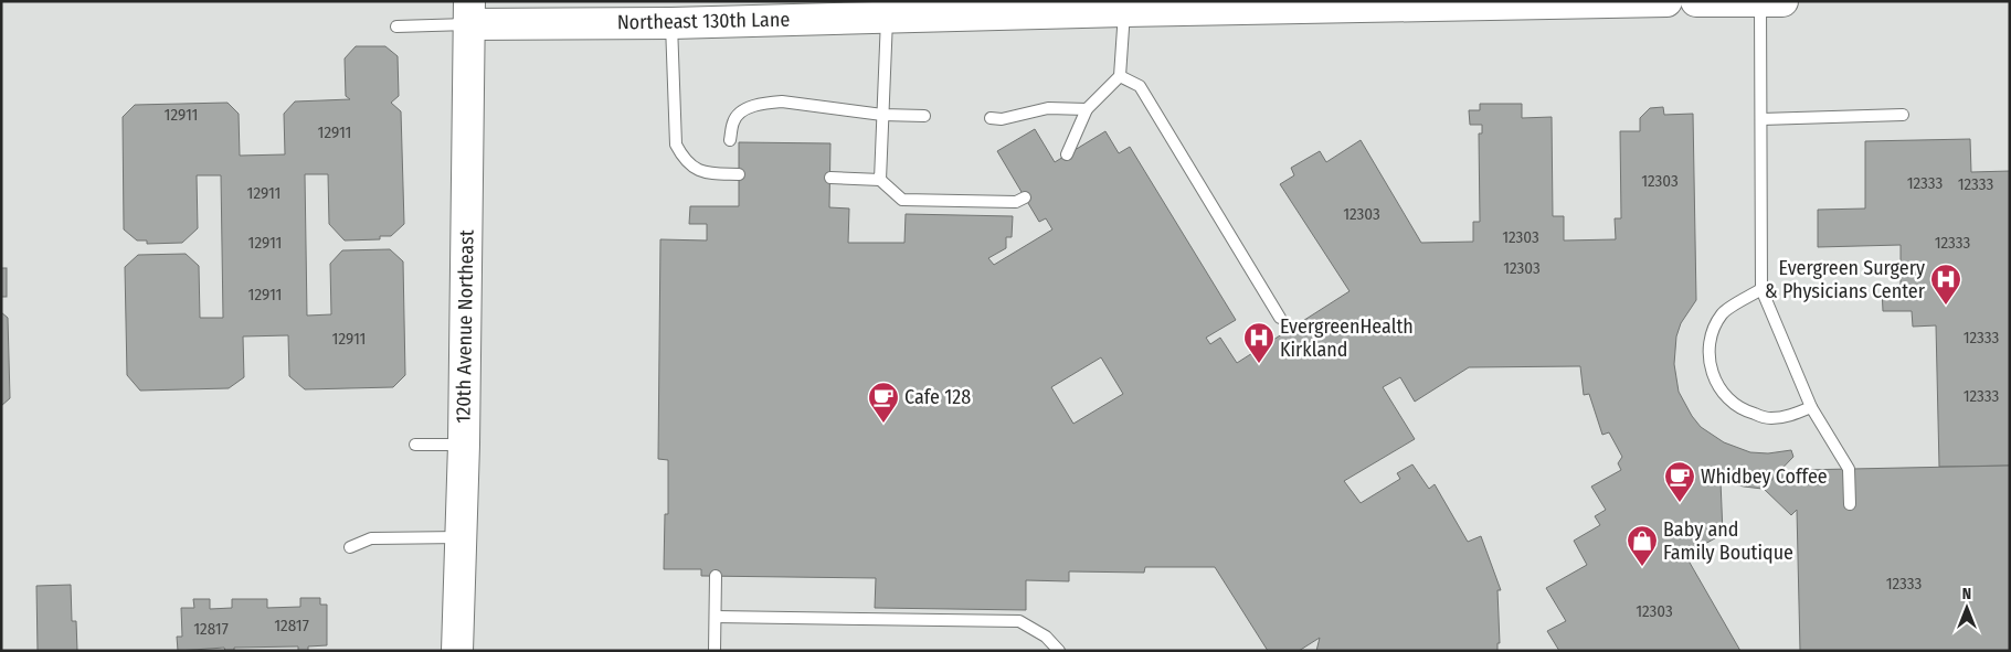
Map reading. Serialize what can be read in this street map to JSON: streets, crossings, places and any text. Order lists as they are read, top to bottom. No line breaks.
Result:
{"streets":{"street":["Northeast 130th Lane","120th Avenue Northeast"]},"crossings":[["Northeast 130th Lane","120th Avenue Northeast"]],"places":{"hospital":["Evergreen Surgery & Physicians Center","EvergreenHealth Kirkland"],"cafe":["Cafe 128","Whidbey Coffee"],"shop":["Baby and Family Boutique"]},"house_numbers":["12911","12911","12303","12333","12333","12911","12303","12303","12911","12333","12303","12911","12333","12911","12333","12333","12303","12817","12817"],"north":"top"}
